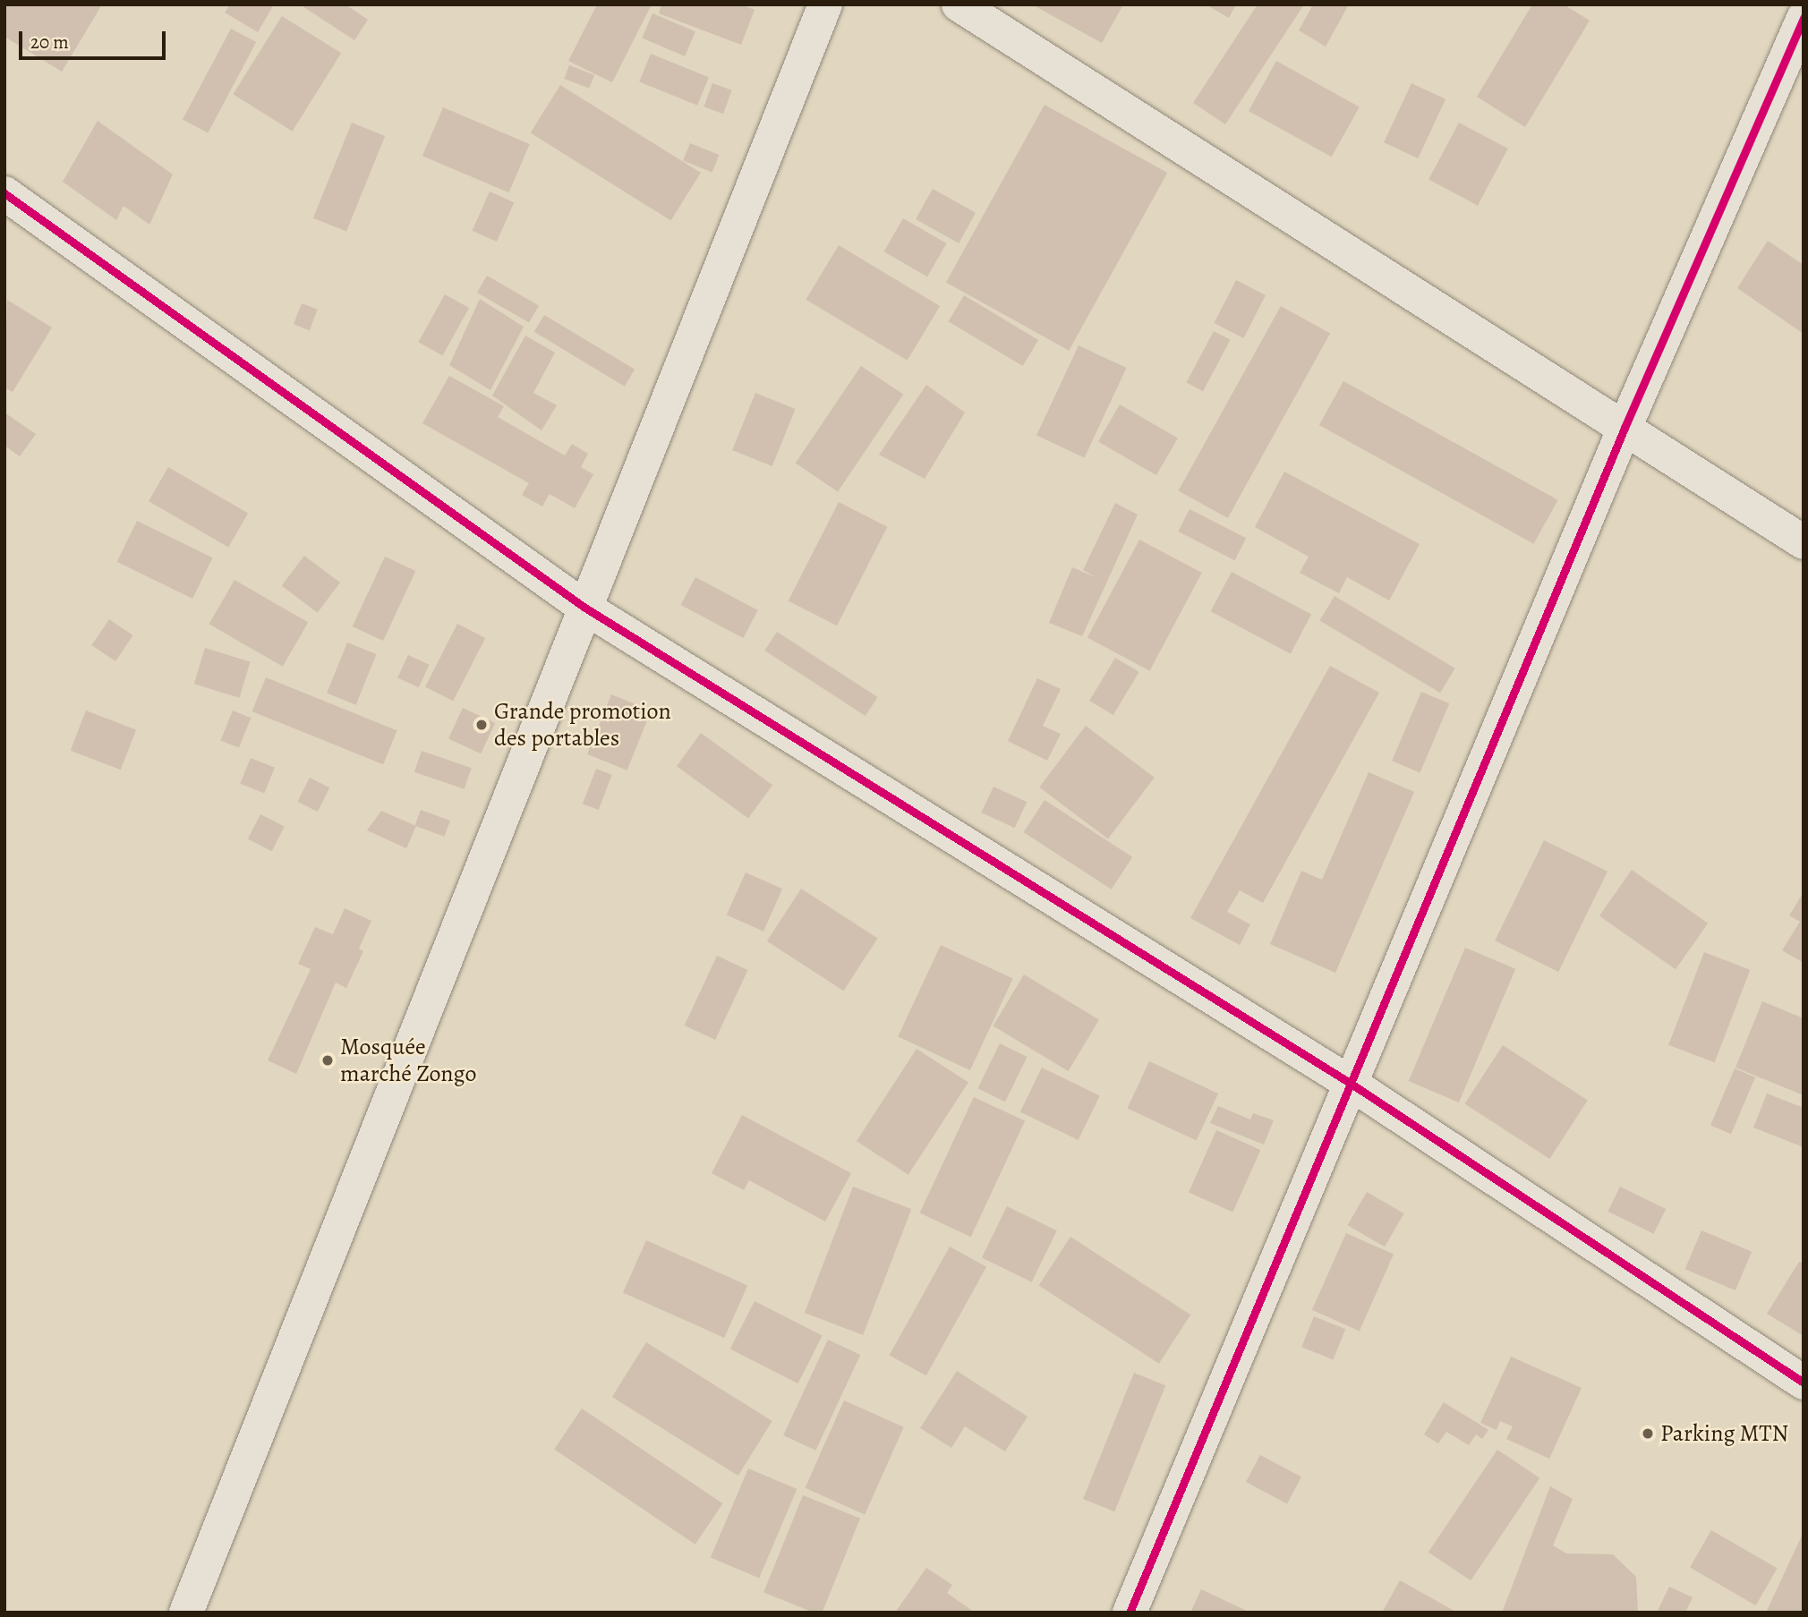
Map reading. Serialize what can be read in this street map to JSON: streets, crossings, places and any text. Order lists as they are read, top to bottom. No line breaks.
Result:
{"places":["Grande promotion des portables","Mosquée marché Zongo","Parking MTN"],"scale_bar":"20 m"}
